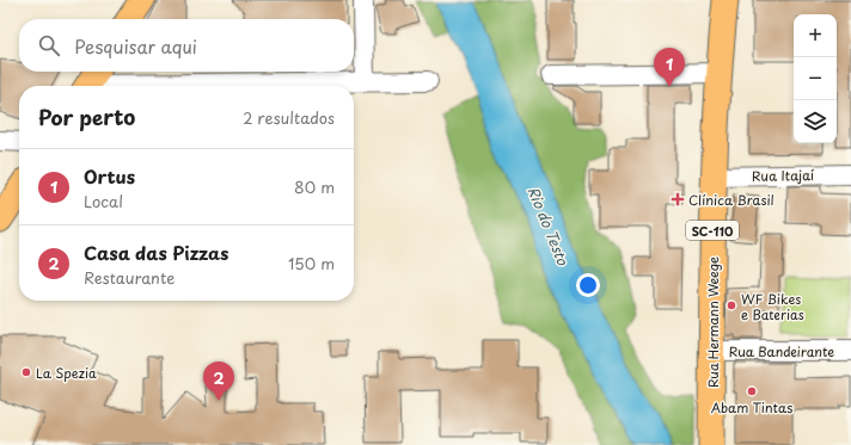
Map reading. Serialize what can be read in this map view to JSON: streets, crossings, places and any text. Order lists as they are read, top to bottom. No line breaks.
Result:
{"streets":{"main road":["SC-110","Rua Hermann Weege"],"street":["Rua Itajaí","Rua Bandeirante"]},"crossings":[["Rua Itajaí","Rua Hermann Weege"],["Rua Hermann Weege","Rua Bandeirante"]],"water":["Rio do Testo"],"places":{"health":["Clínica Brasil"],"other":["WF Bikes e Baterias","La Spezia","Abam Tintas"]},"page":{"map_buttons":["+","−"],"search":"Pesquisar aqui","pins":["1","2"],"heading":["Por perto","2 resultados"],"list":[{"mark":"1","name":"Ortus","note":"Local","value":"80 m"},{"mark":"2","name":"Casa das Pizzas","note":"Restaurante","value":"150 m"}]}}
